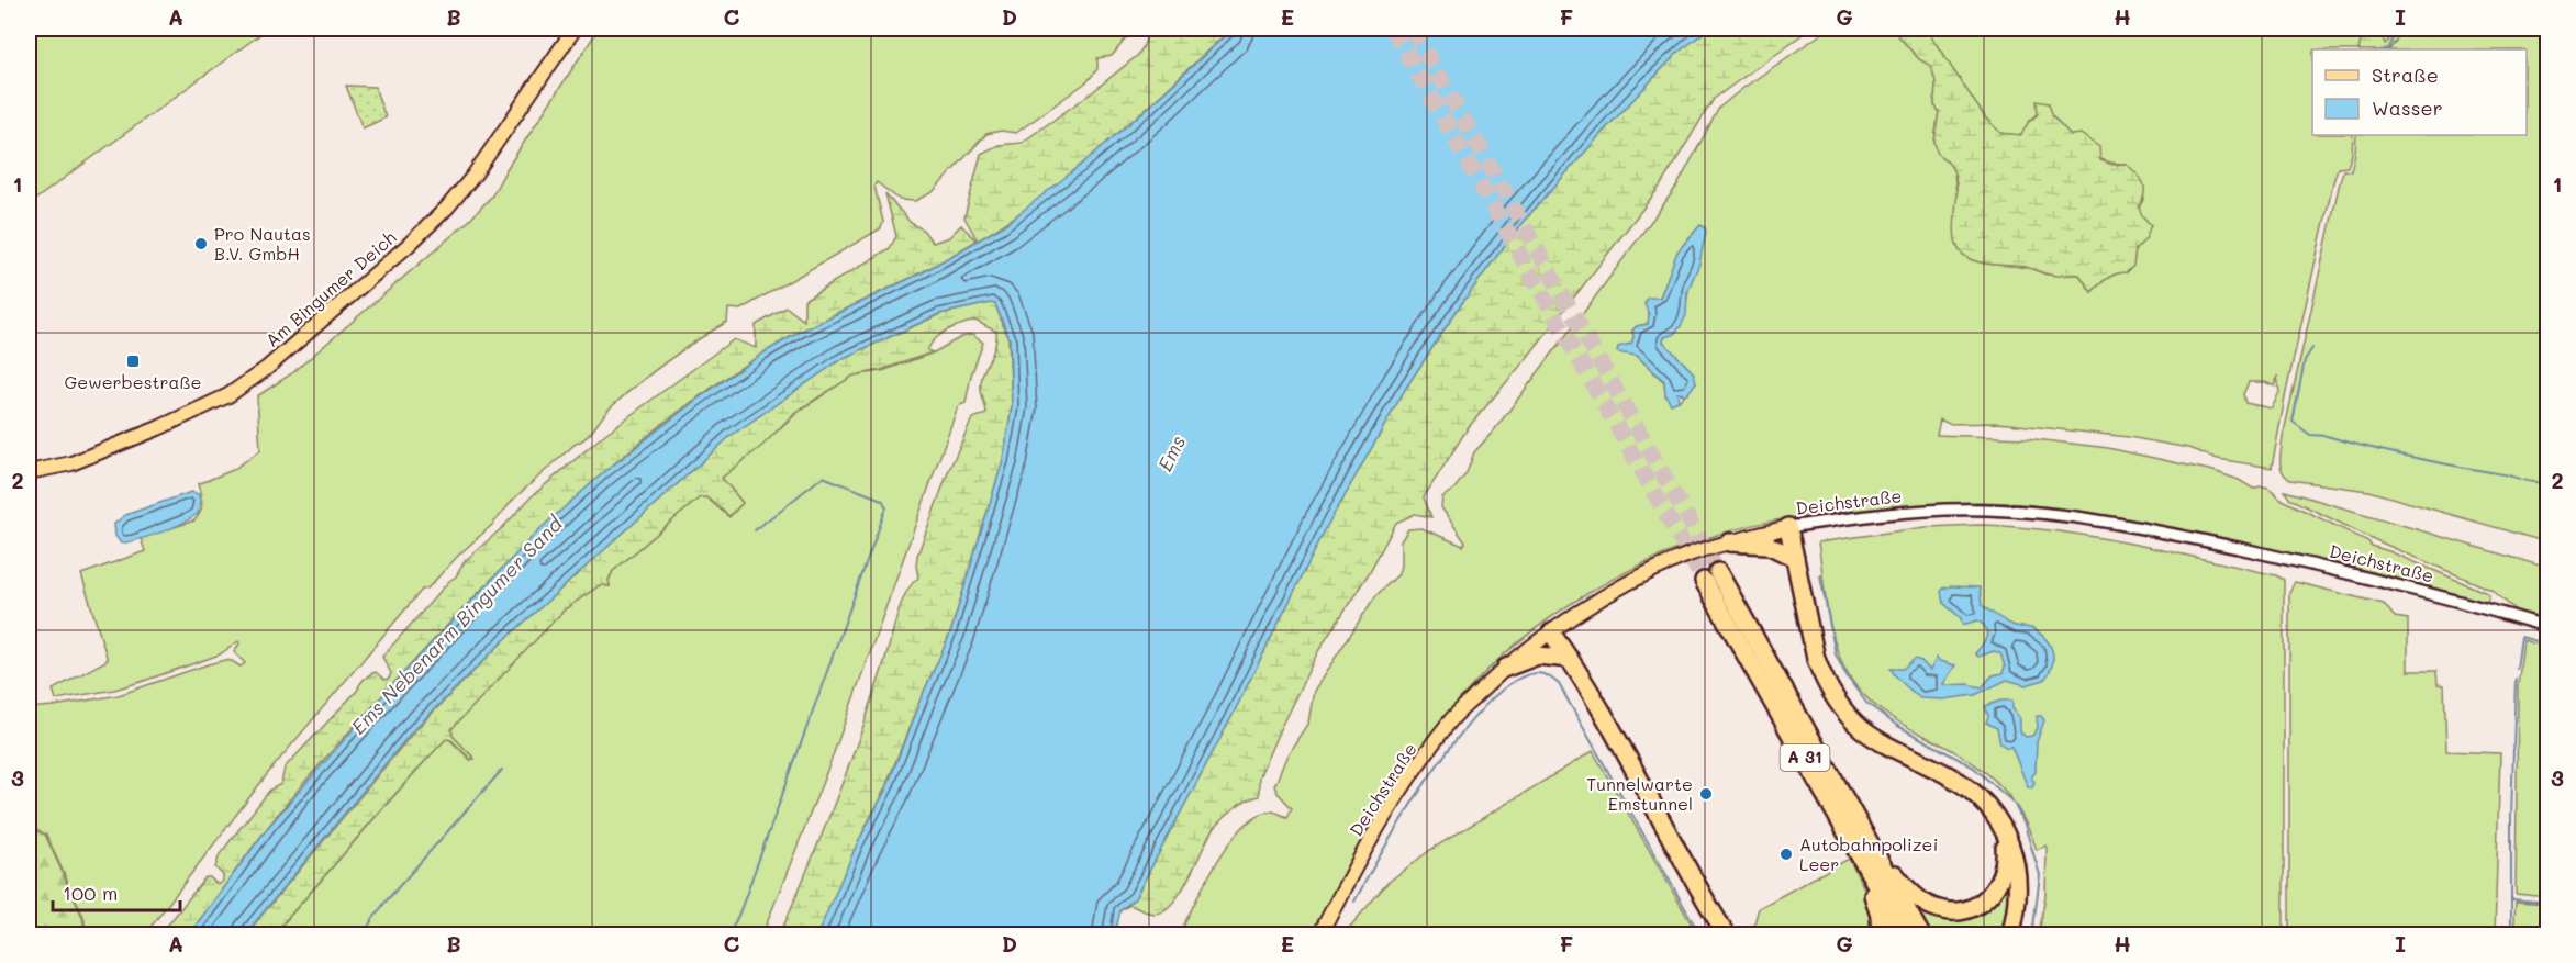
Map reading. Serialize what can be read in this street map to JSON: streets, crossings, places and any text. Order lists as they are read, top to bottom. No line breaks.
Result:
{"streets":{"highway":["A 31"],"main road":["Am Bingumer Deich","Deichstraße"]},"water":["Ems","Ems Nebenarm Bingumer Sand"],"places":{"other":["Pro Nautas B.V. GmbH","Tunnelwarte Emstunnel","Autobahnpolizei Leer"],"transit":["Gewerbestraße"]},"legend":["Straße","Wasser"],"scale_bar":"100 m","grid":{"columns":["A","B","C","D","E","F","G","H","I"],"rows":["1","2","3"]}}
